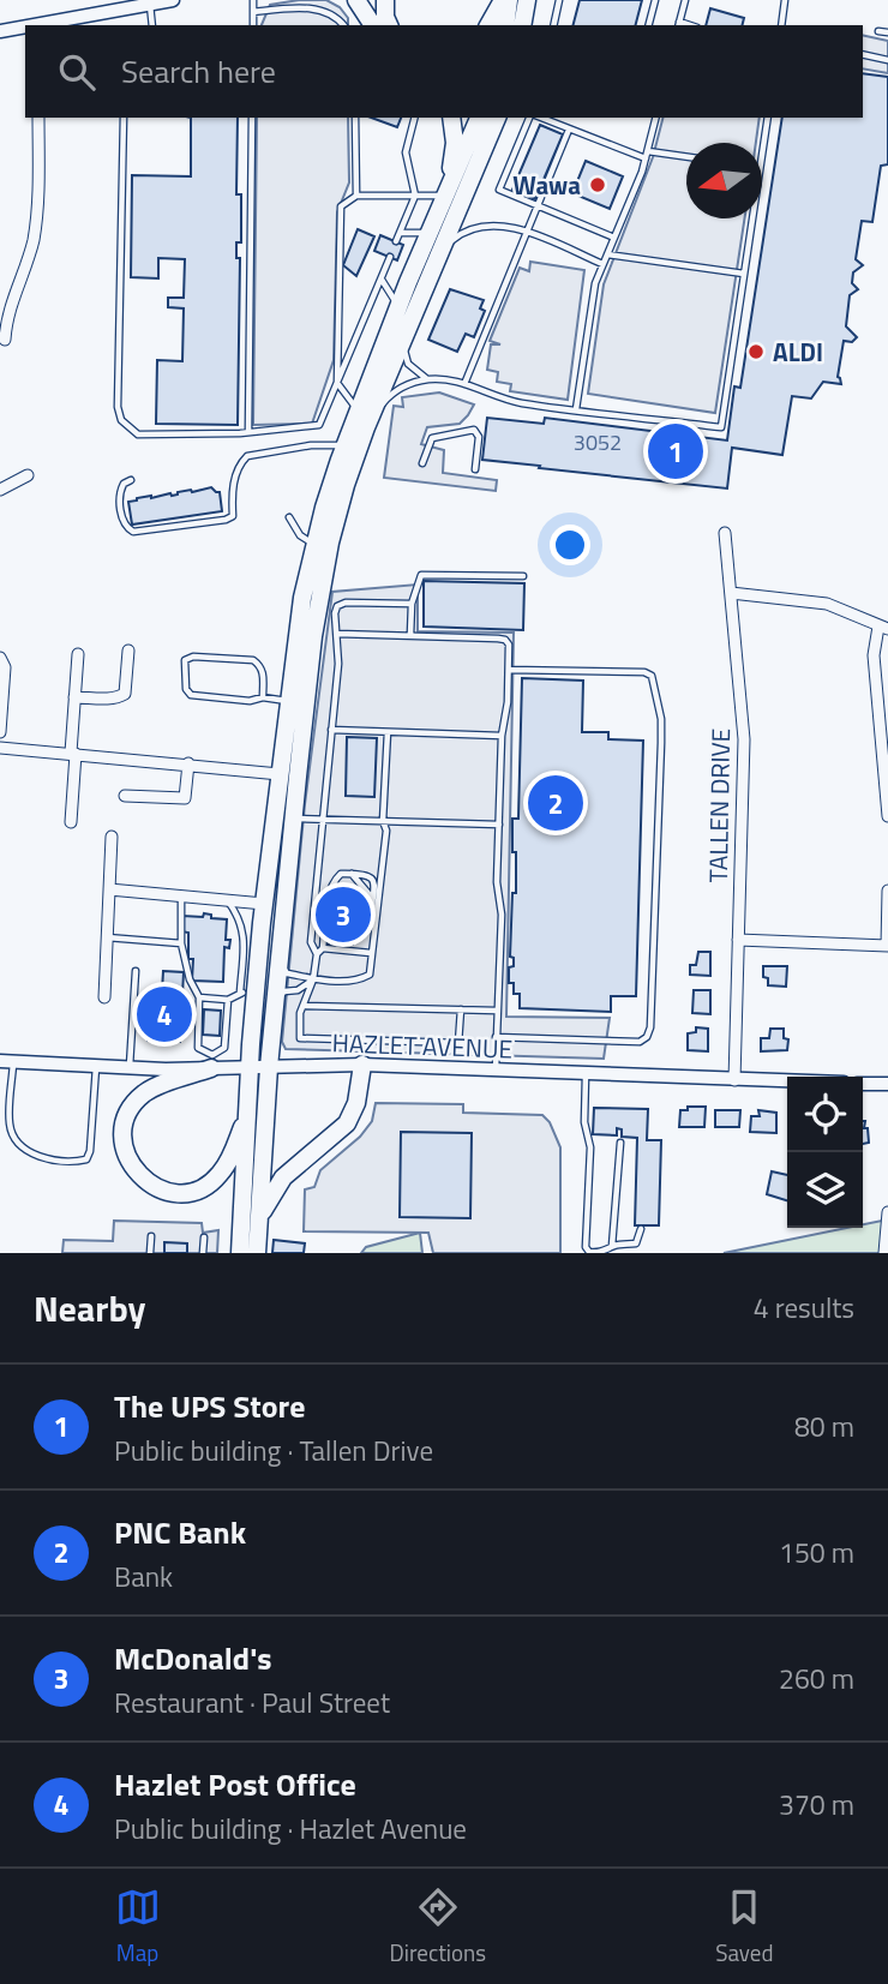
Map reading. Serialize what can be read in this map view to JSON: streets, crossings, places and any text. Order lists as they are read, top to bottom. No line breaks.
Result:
{"streets":{"street":["TALLEN DRIVE","HAZLET AVENUE"]},"crossings":[["TALLEN DRIVE","HAZLET AVENUE"]],"places":["Wawa","ALDI"],"house_numbers":["3052"],"north":"left","page":{"search":"Search here","pins":["1","2","3","4"],"heading":["Nearby","4 results"],"list":[{"mark":"1","name":"The UPS Store","note":"Public building · Tallen Drive","value":"80 m"},{"mark":"2","name":"PNC Bank","note":"Bank","value":"150 m"},{"mark":"3","name":"McDonald's","note":"Restaurant · Paul Street","value":"260 m"},{"mark":"4","name":"Hazlet Post Office","note":"Public building · Hazlet Avenue","value":"370 m"}],"nav":["Map","Directions","Saved"]}}
